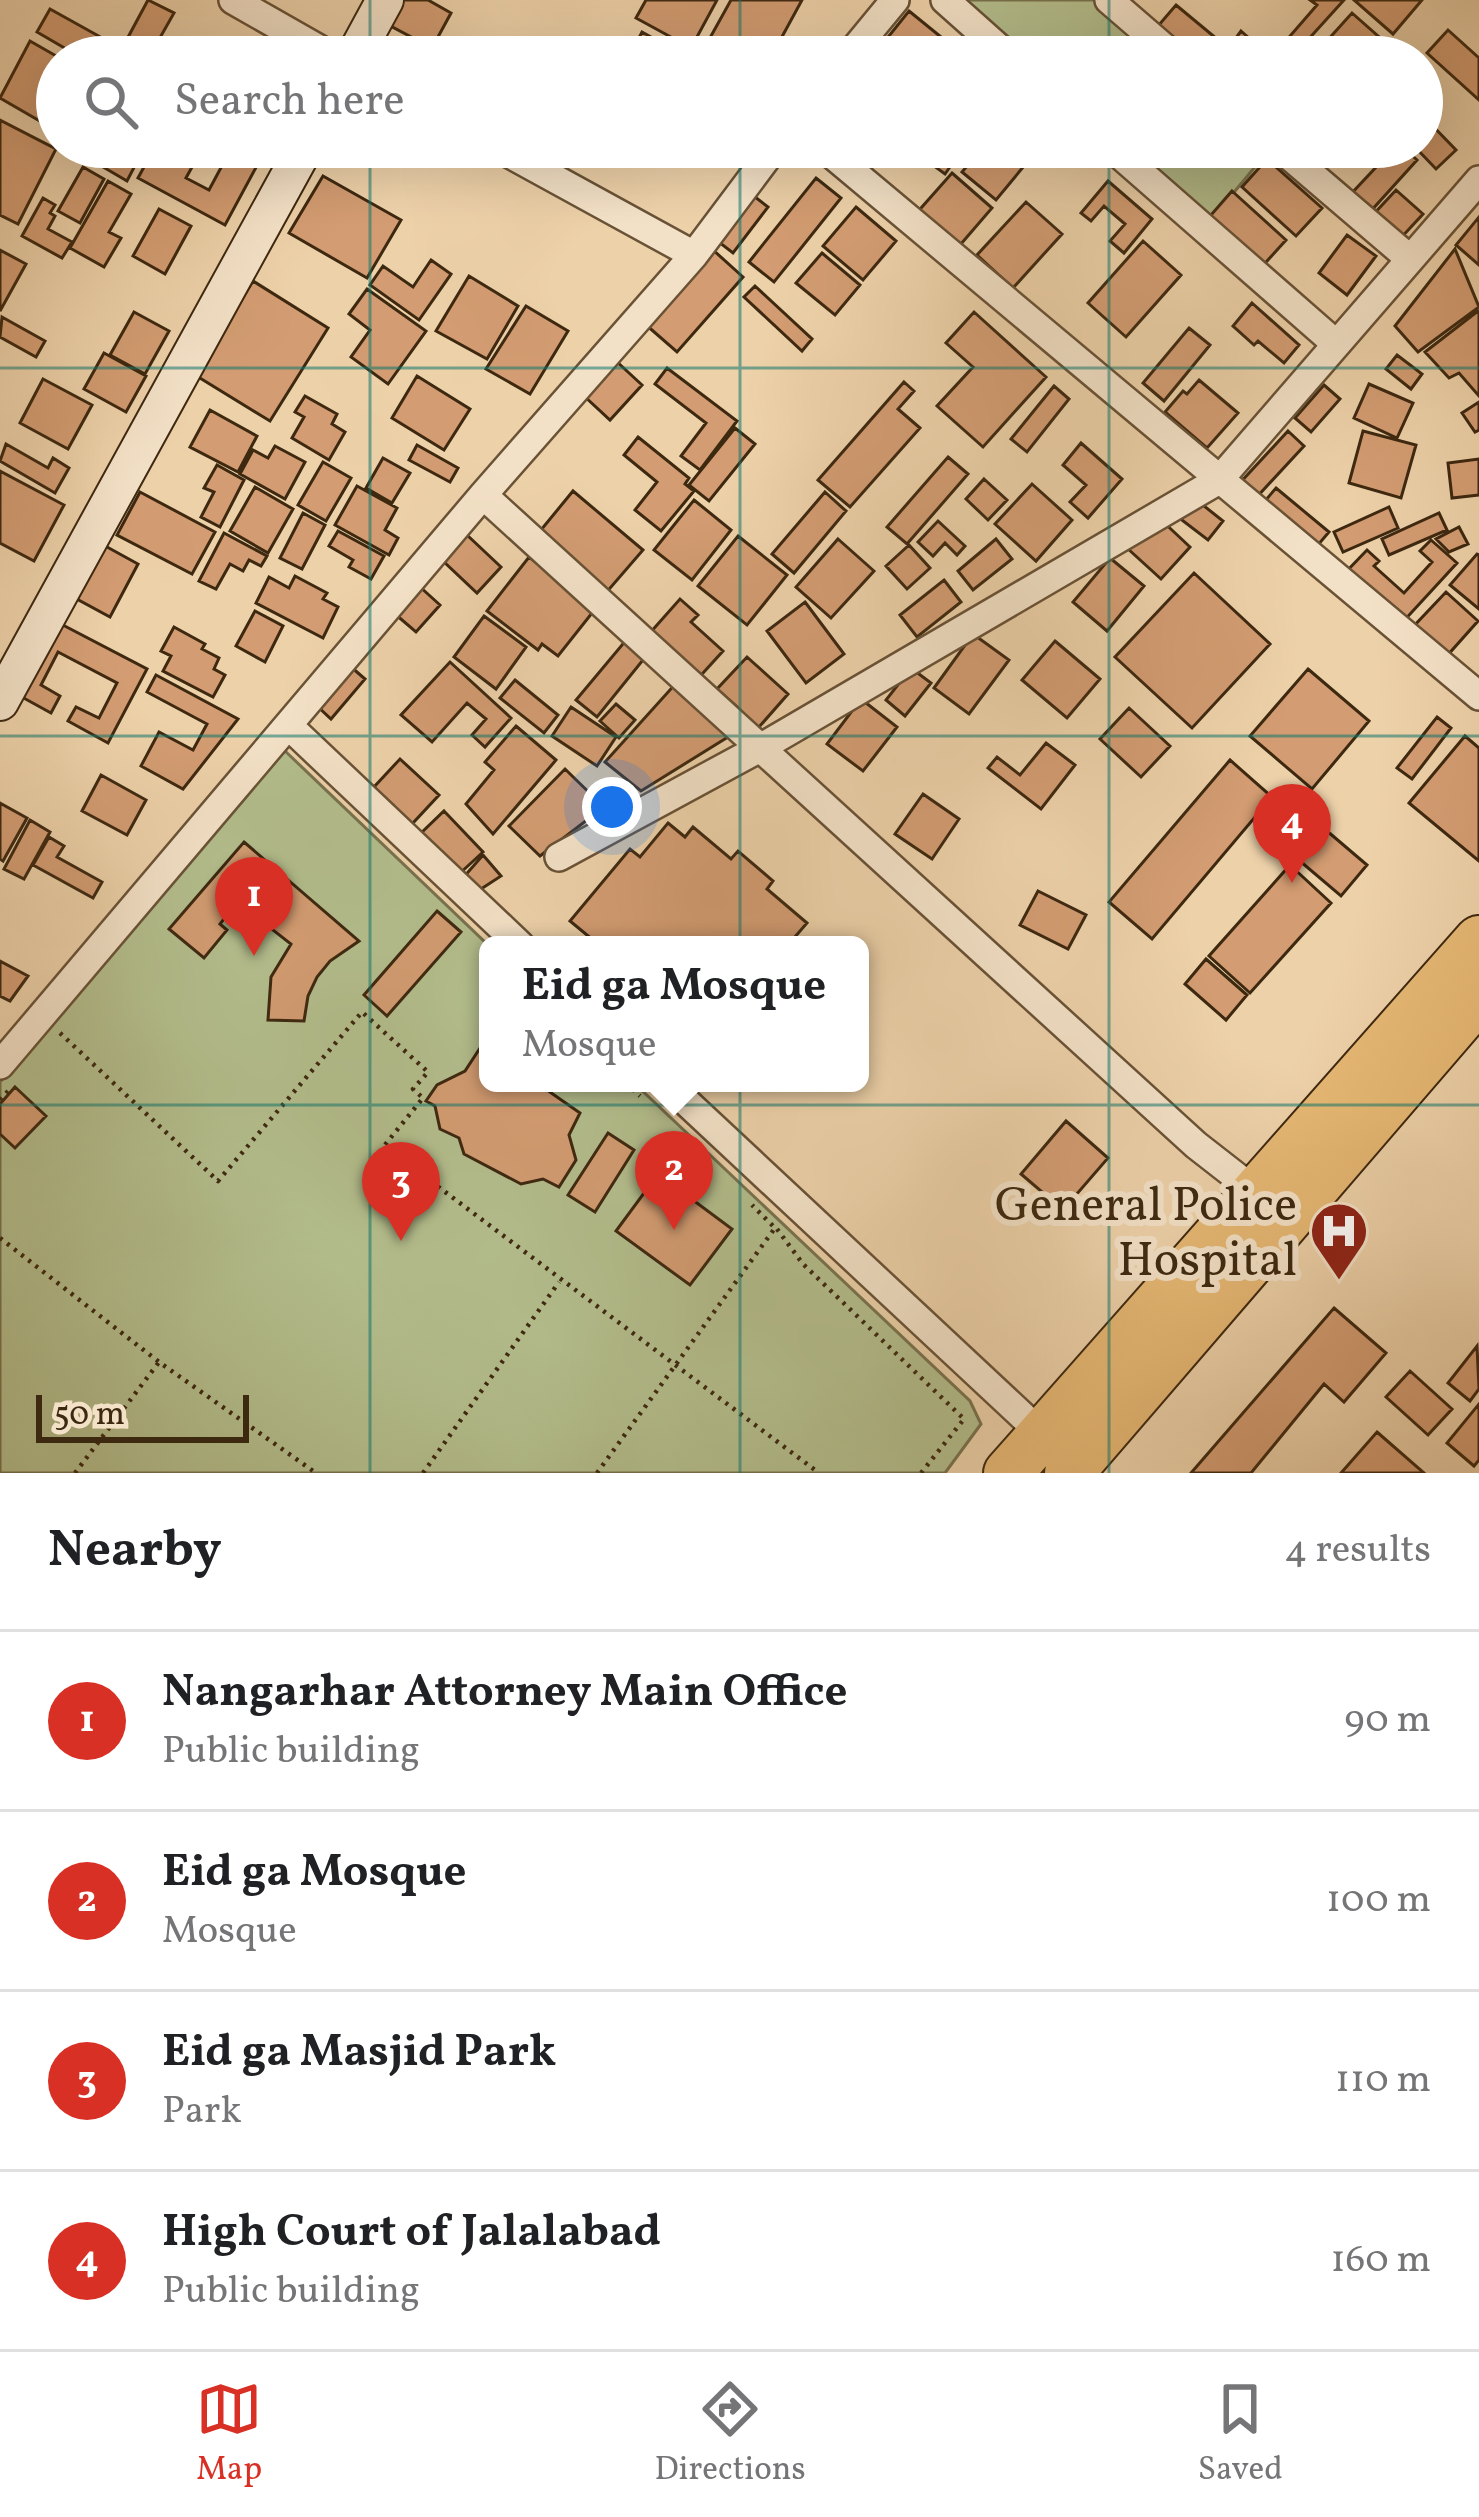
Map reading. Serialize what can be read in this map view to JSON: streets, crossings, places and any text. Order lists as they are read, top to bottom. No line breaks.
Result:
{"places":{"hospital":["General Police Hospital"]},"scale_bar":"50 m","page":{"search":"Search here","pins":["4","1","2","3"],"popup":["Eid ga Mosque","Mosque"],"scale":"50 m","heading":["Nearby","4 results"],"list":[{"mark":"1","name":"Nangarhar Attorney Main Office","note":"Public building","value":"90 m"},{"mark":"2","name":"Eid ga Mosque","note":"Mosque","value":"100 m"},{"mark":"3","name":"Eid ga Masjid Park","note":"Park","value":"110 m"},{"mark":"4","name":"High Court of Jalalabad","note":"Public building","value":"160 m"}],"nav":["Map","Directions","Saved"]}}
